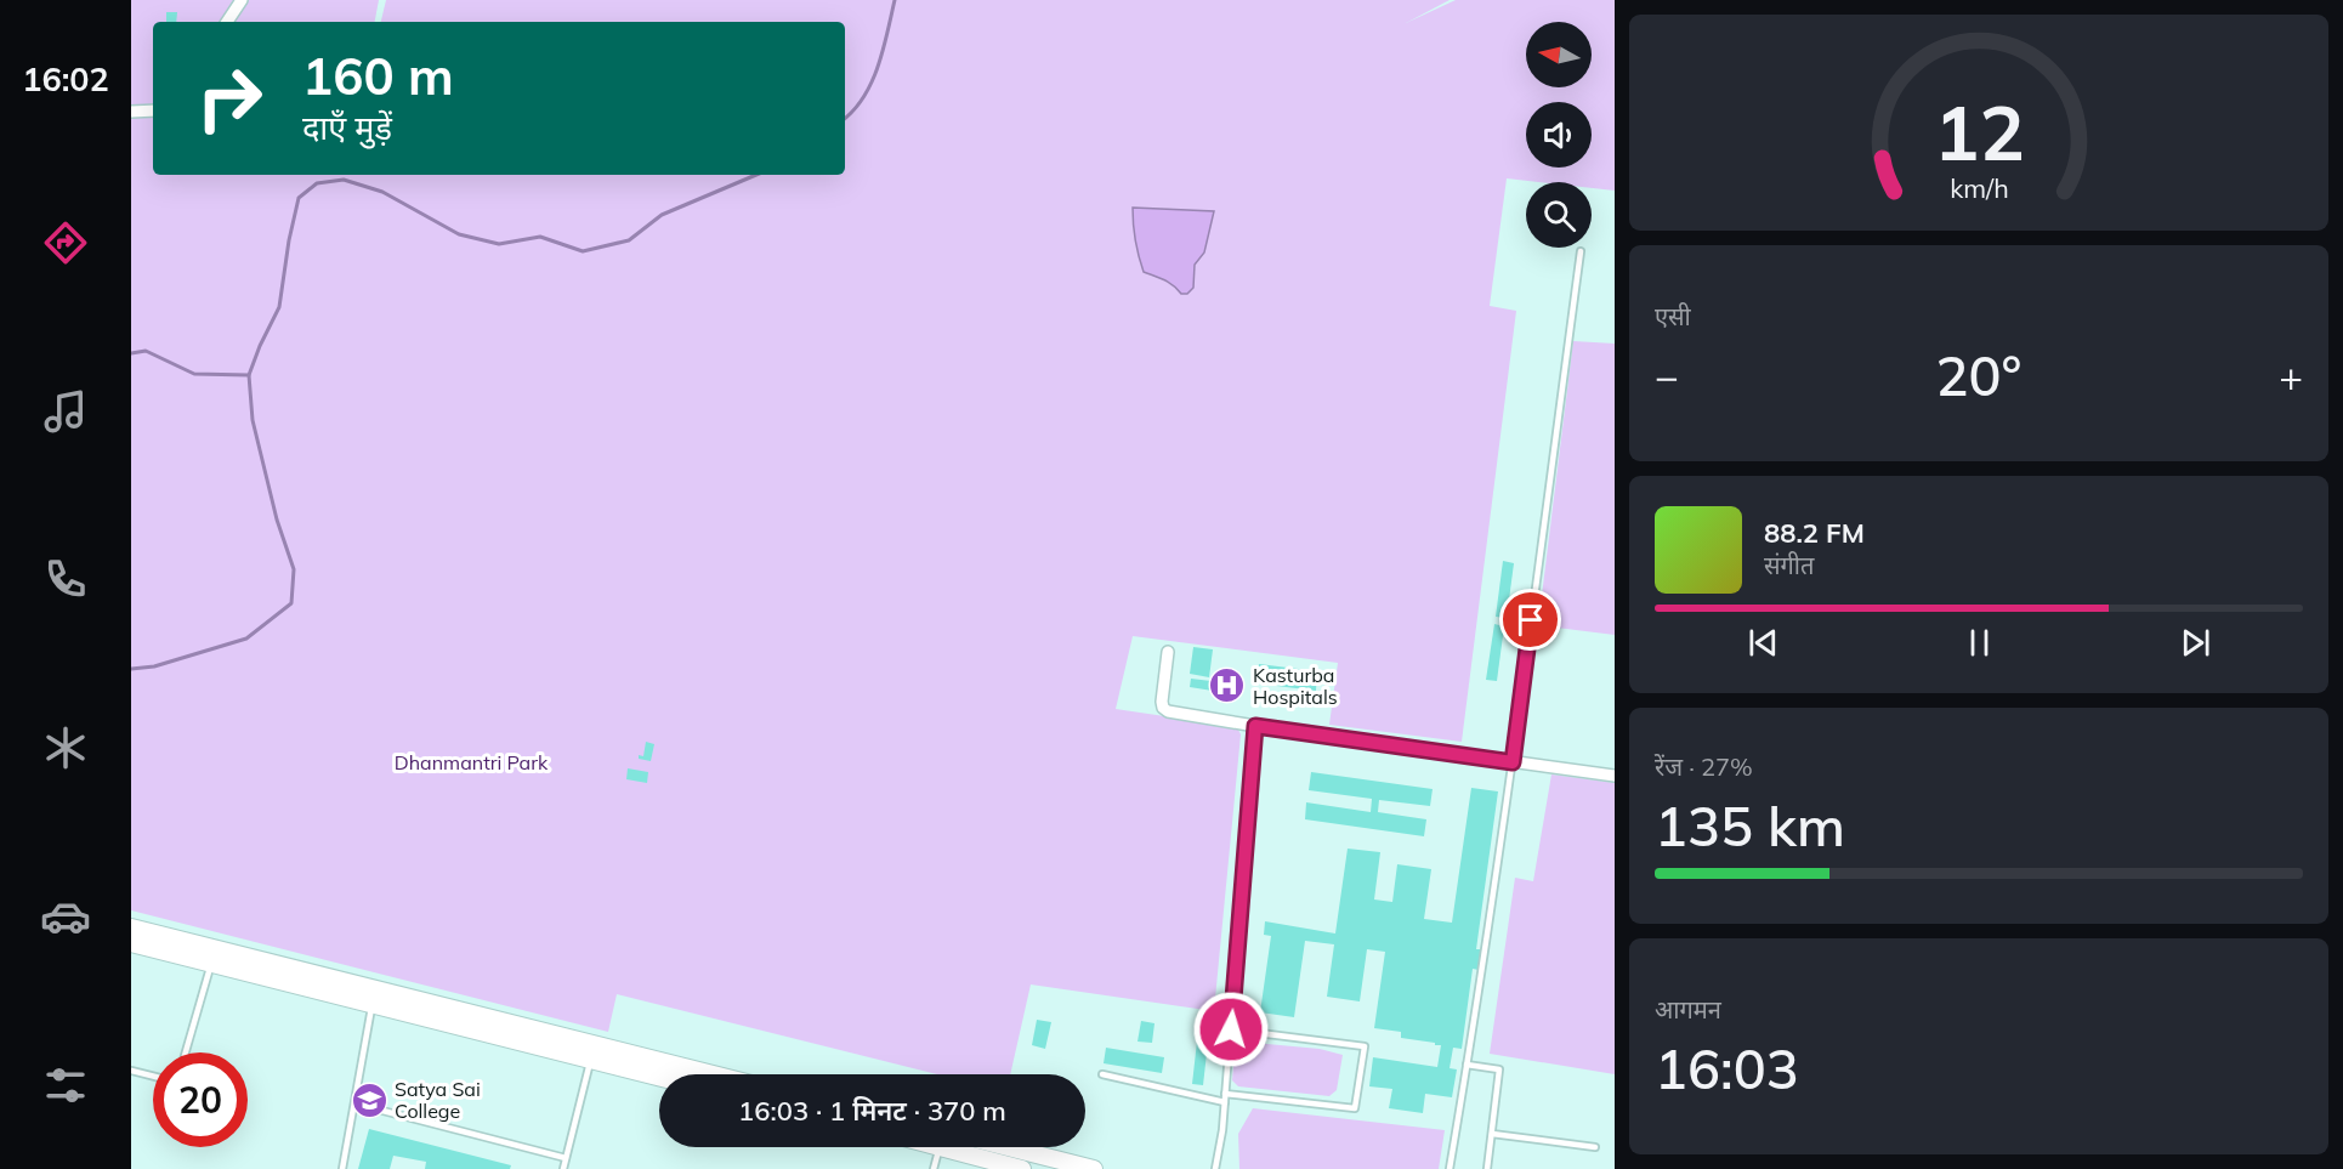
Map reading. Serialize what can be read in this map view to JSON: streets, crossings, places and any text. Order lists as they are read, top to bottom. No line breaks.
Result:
{"parks":["Dhanmantri Park"],"places":{"hospital":["Kasturba Hospitals"],"school or university":["Satya Sai College"]},"north":"left","page":{"tabs":"16:02","turn":["160 m","दाएँ मुड़ें"],"tile":["एसी",["रेंज · 27%","135 km"],["आगमन","16:03"]],"heat":["−","20°","+"],"song":["88.2 FM","संगीत"],"limit":"20","trip":"16:03 · 1 मिनट · 370 m","gauge":["12","km/h"]}}
